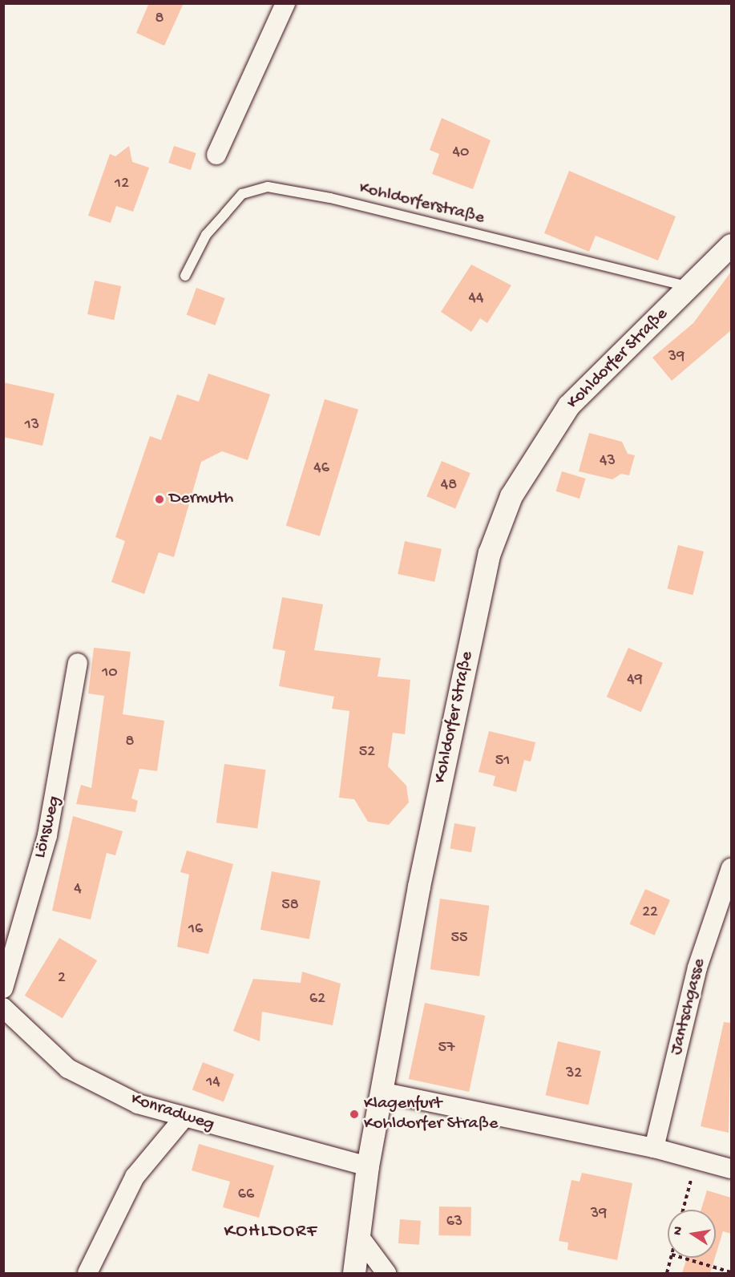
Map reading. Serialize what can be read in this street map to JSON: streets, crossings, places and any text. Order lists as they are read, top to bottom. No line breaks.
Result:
{"streets":{"street":["Kohldorfer Straße","Lönsweg","Jantschgasse","Konradweg"],"lane":["Kohldorferstraße"]},"crossings":[["Kohldorferstraße","Kohldorfer Straße"],["Kohldorfer Straße","Konradweg"]],"districts":["KOHLDORF"],"places":["Dermuth","Klagenfurt Kohldorfer Straße"],"house_numbers":["8","40","12","44","39","13","43","46","48","10","49","8","52","51","4","58","22","16","55","2","62","57","32","14","66","39","63"],"north":"left"}
